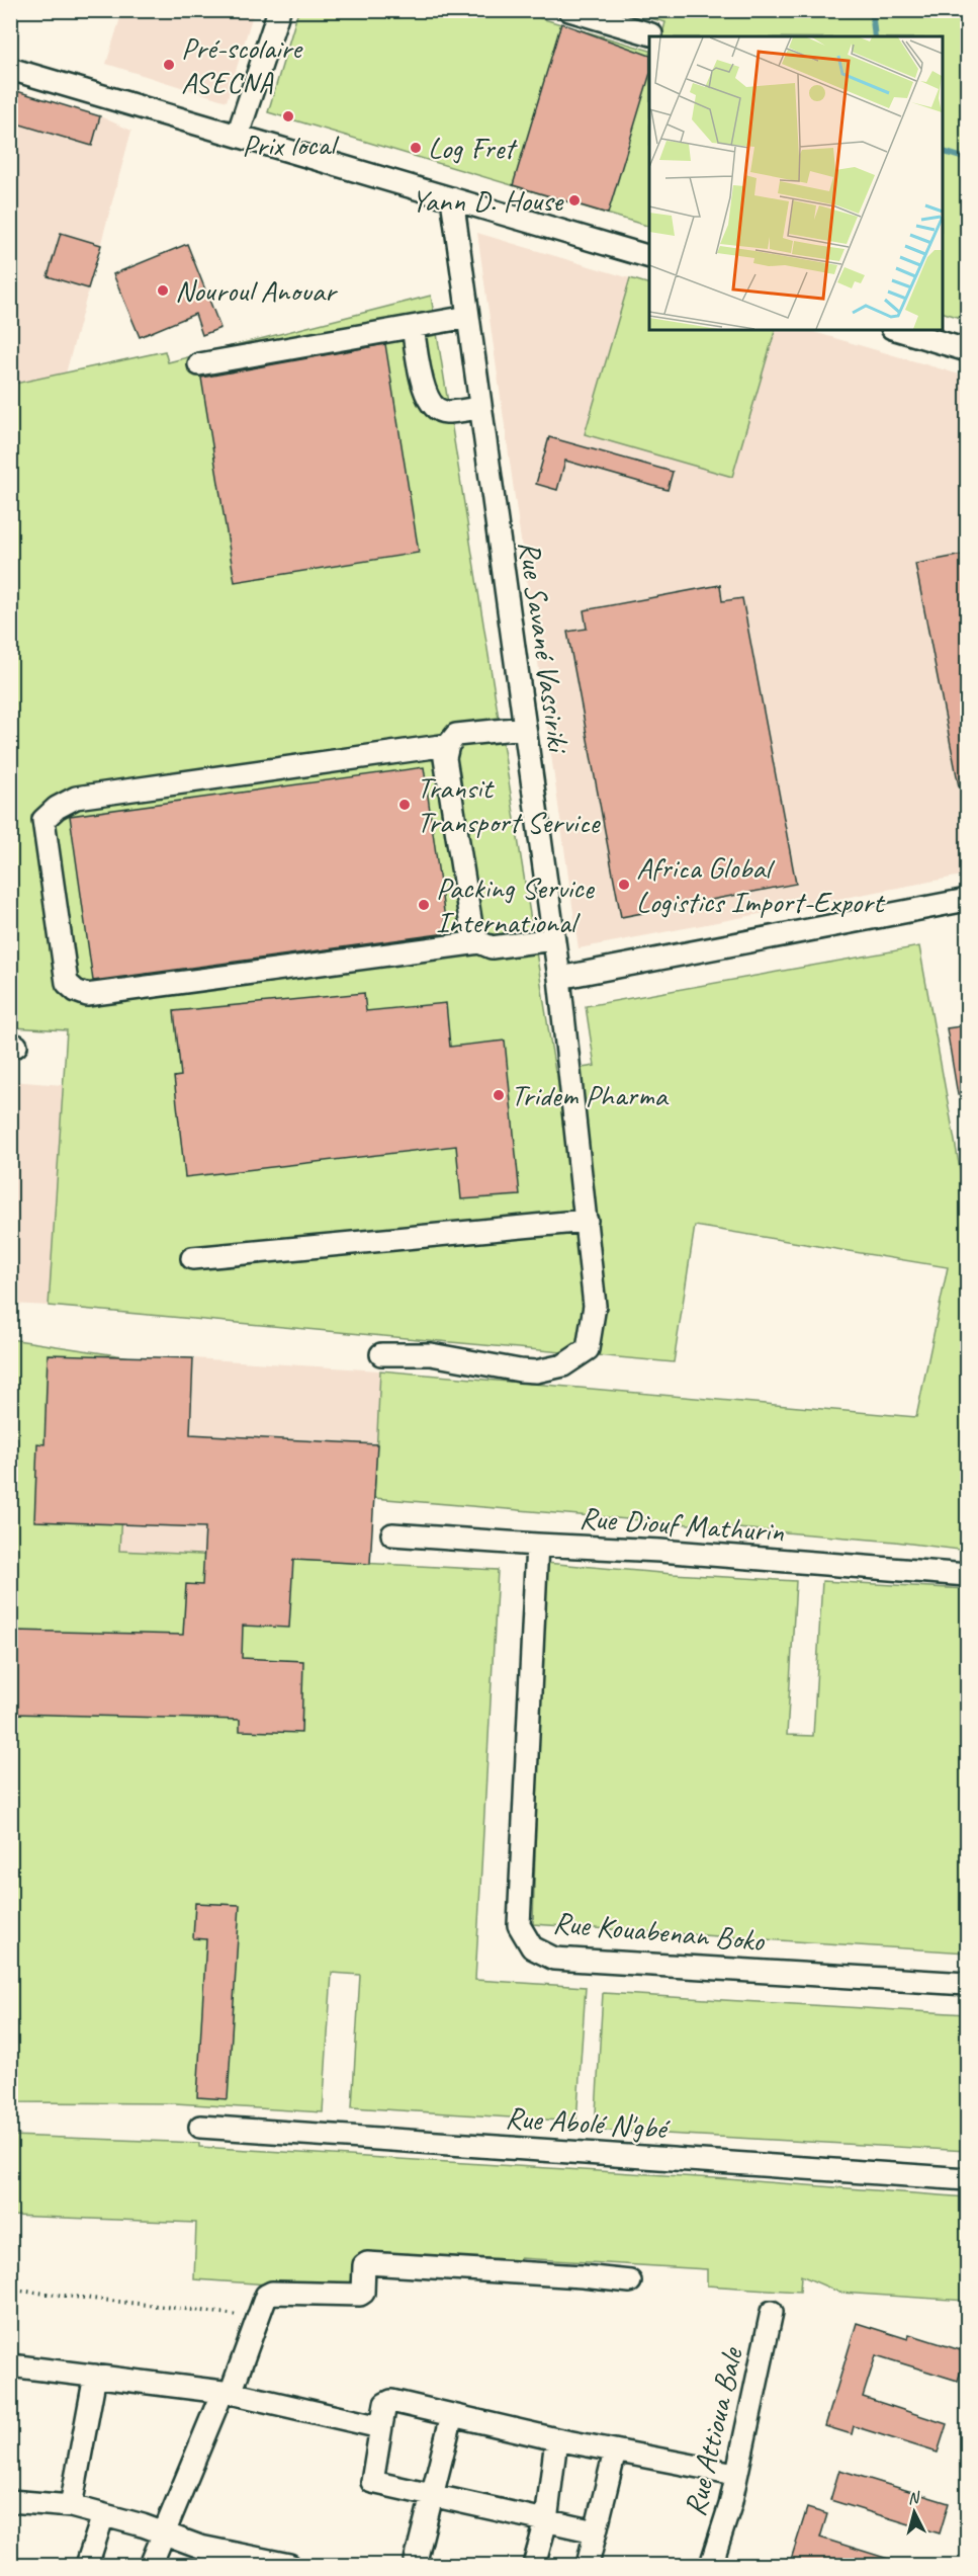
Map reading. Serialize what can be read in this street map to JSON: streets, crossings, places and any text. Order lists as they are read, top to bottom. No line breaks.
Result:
{"streets":{"street":["Rue Savané Vassiriki","Rue Diouf Mathurin","Rue Kouabenan Boko","Rue Abolé N'gbé","Rue Attioua Bale"]},"crossings":[["Rue Diouf Mathurin","Rue Kouabenan Boko"]],"places":["Pré-scolaire ASECNA","Prix local","Log Fret","Yann D. House","Nouroul Anouar","Transit Transport Service","Africa Global Logistics Import-Export","Packing Service International","Tridem Pharma"],"north":"top"}
